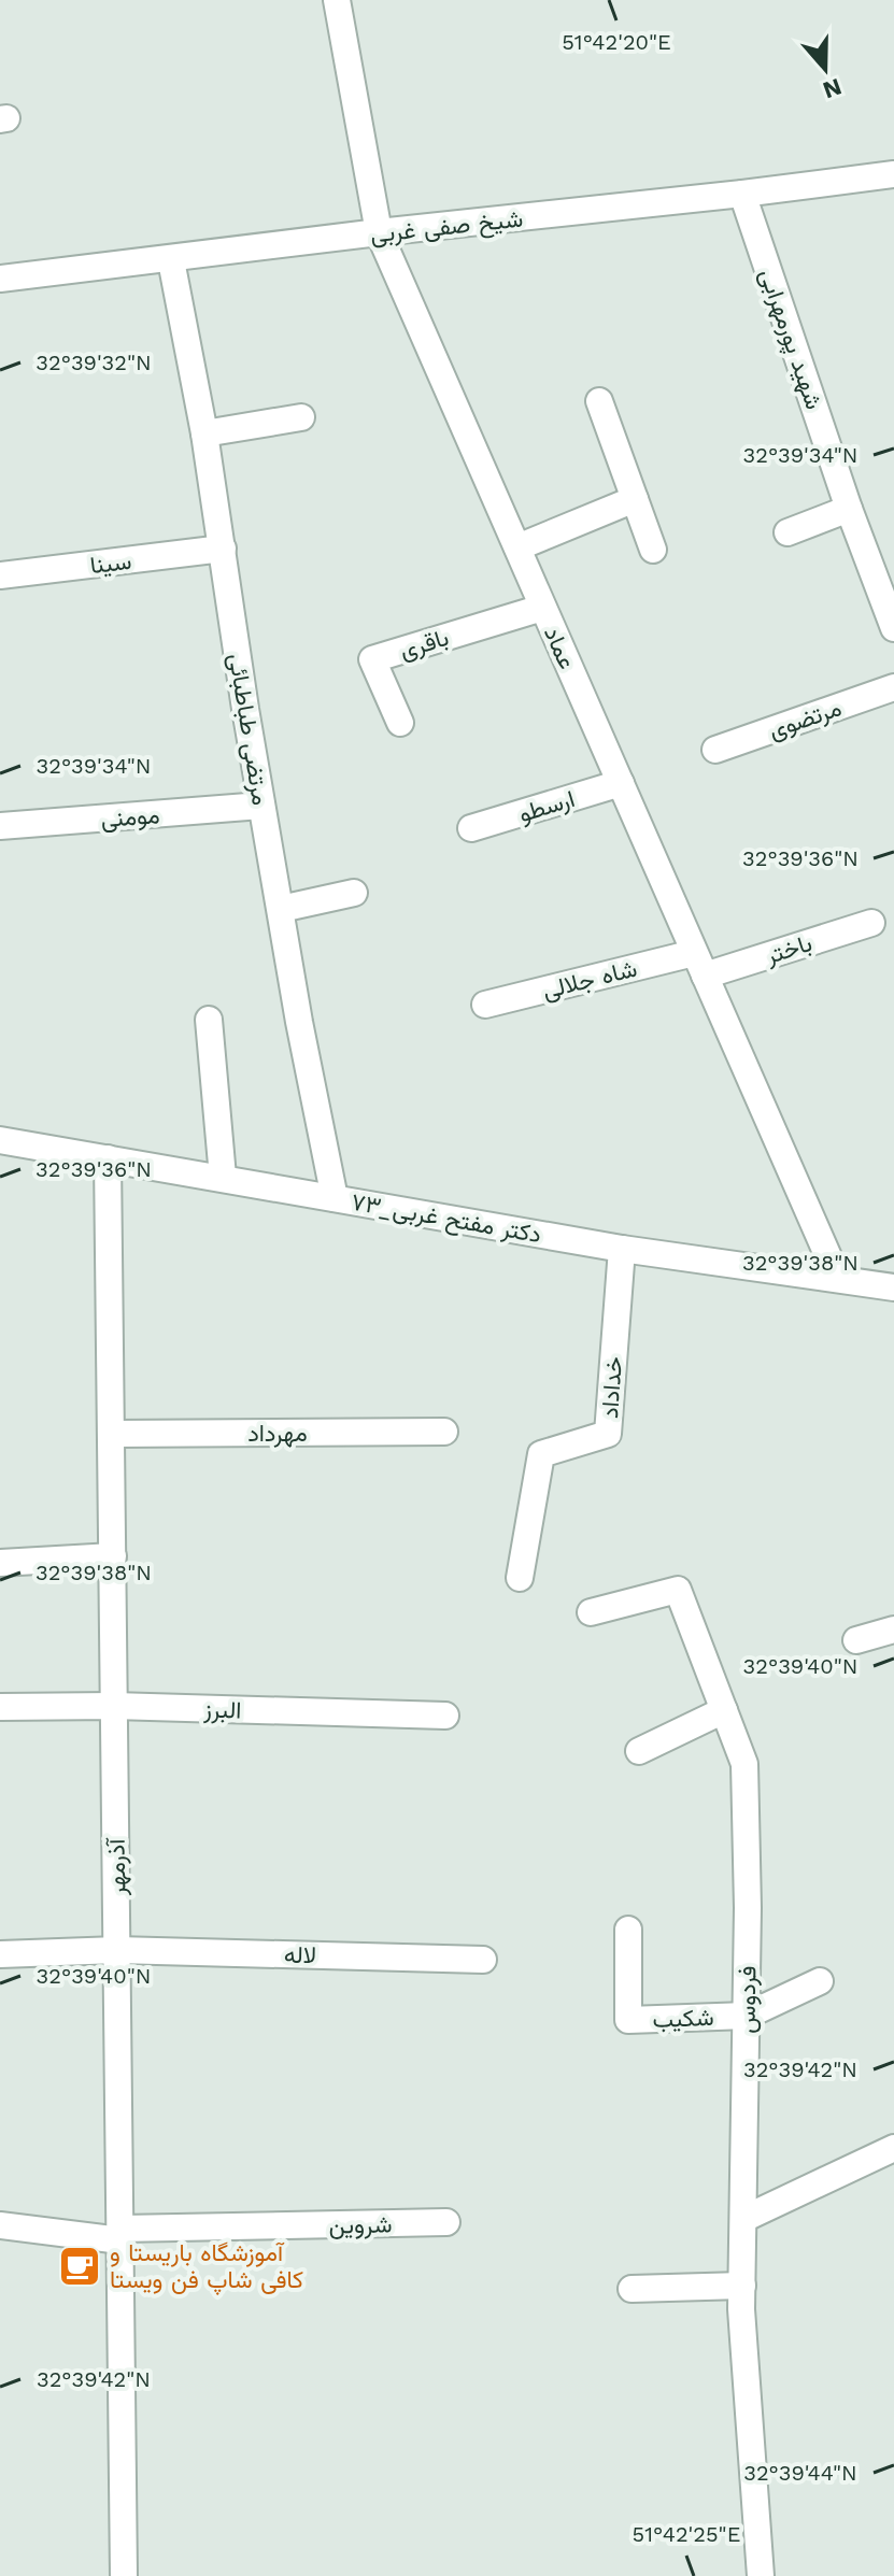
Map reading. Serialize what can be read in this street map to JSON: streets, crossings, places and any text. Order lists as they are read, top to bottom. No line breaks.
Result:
{"streets":{"street":["شیخ صفی غربی","شهید پورمهرابی","سینا","باقری","عماد","مرتضوی","مرتضی طباطبائی","ارسطو","مومنی","باختر","شاه جلالی","۷۳_دکتر مفتح غربی","خداداد","مهرداد","البرز","آذرمهر","لاله","فردوس","شکیب","شروین"]},"crossings":[["شیخ صفی غربی","شهید پورمهرابی"],["شیخ صفی غربی","عماد"],["شیخ صفی غربی","مرتضی طباطبائی"],["سینا","مرتضی طباطبائی"],["باقری","عماد"],["عماد","ارسطو"],["عماد","باختر"],["عماد","شاه جلالی"],["عماد","۷۳_دکتر مفتح غربی"],["مرتضی طباطبائی","مومنی"],["مرتضی طباطبائی","۷۳_دکتر مفتح غربی"],["باختر","شاه جلالی"],["۷۳_دکتر مفتح غربی","خداداد"],["۷۳_دکتر مفتح غربی","آذرمهر"],["مهرداد","آذرمهر"],["البرز","آذرمهر"],["آذرمهر","لاله"],["آذرمهر","شروین"],["فردوس","شکیب"]],"places":{"cafe":["آموزشگاه باریستا و کافی شاپ فن ویستا"]},"north":"bottom","coordinates":["51°42'20\"E","32°39'32\"N","32°39'34\"N","32°39'36\"N","32°39'38\"N","32°39'40\"N","32°39'42\"N","32°39'44\"N","51°42'25\"E"]}
